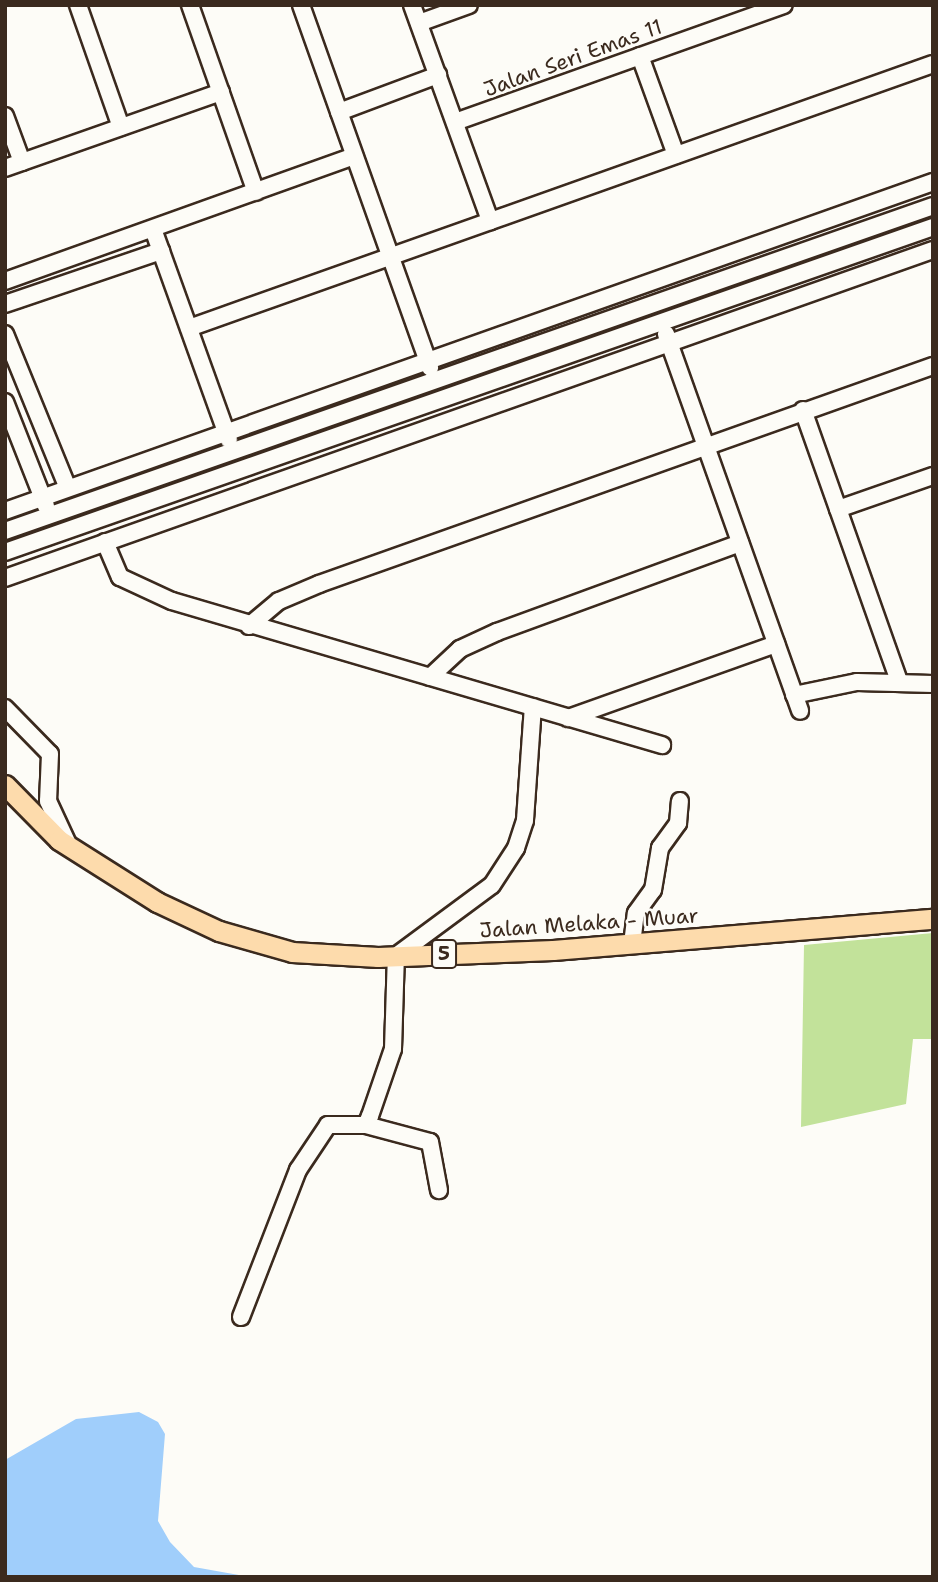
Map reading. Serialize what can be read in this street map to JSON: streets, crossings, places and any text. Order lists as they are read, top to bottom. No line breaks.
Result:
{"streets":{"main road":["Jalan Melaka - Muar","5"],"street":["Jalan Seri Emas 11"]}}
